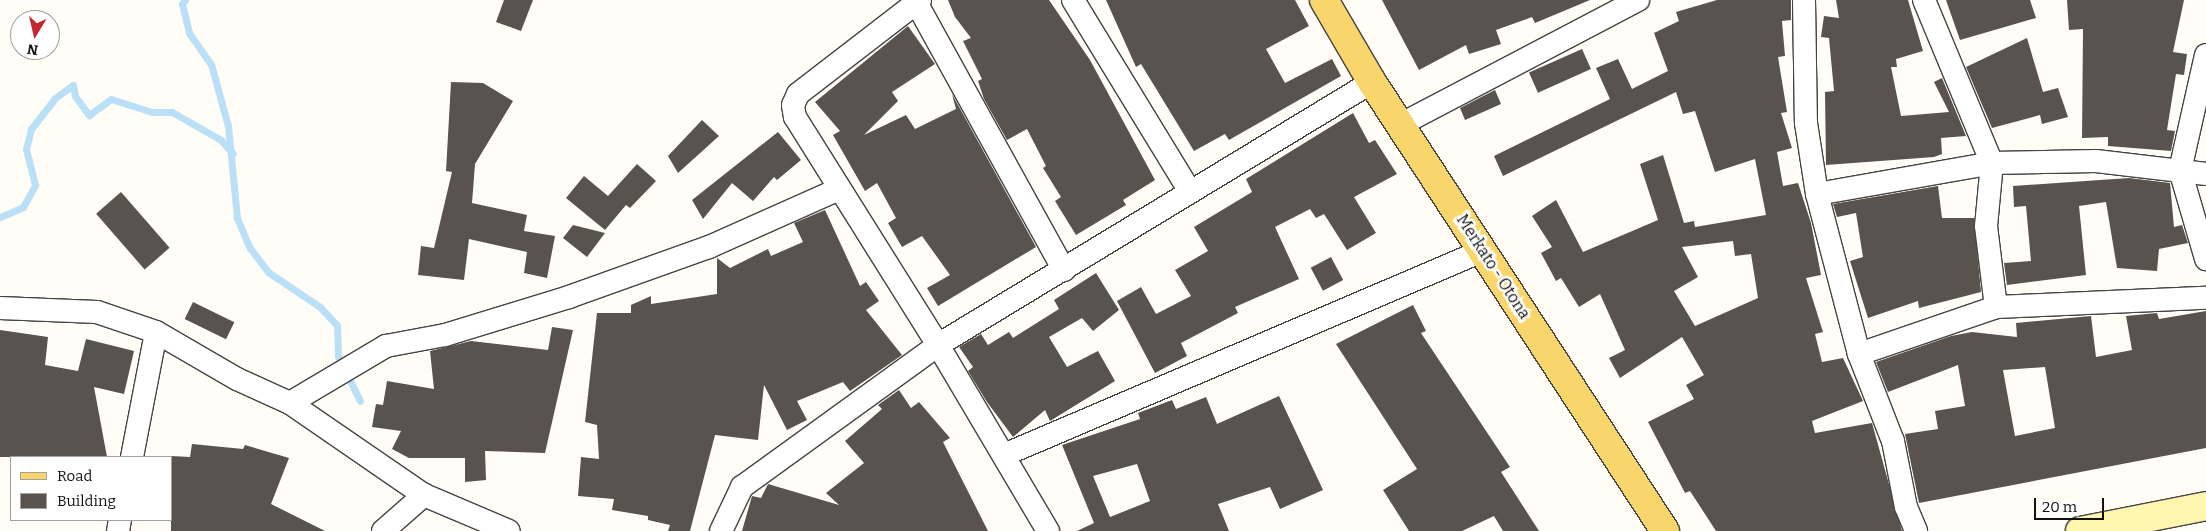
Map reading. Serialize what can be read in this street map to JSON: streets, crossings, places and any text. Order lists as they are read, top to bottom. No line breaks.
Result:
{"streets":{"main road":["Merkato - Otona"]},"legend":["Road","Building"],"scale_bar":"20 m","north":"bottom"}
